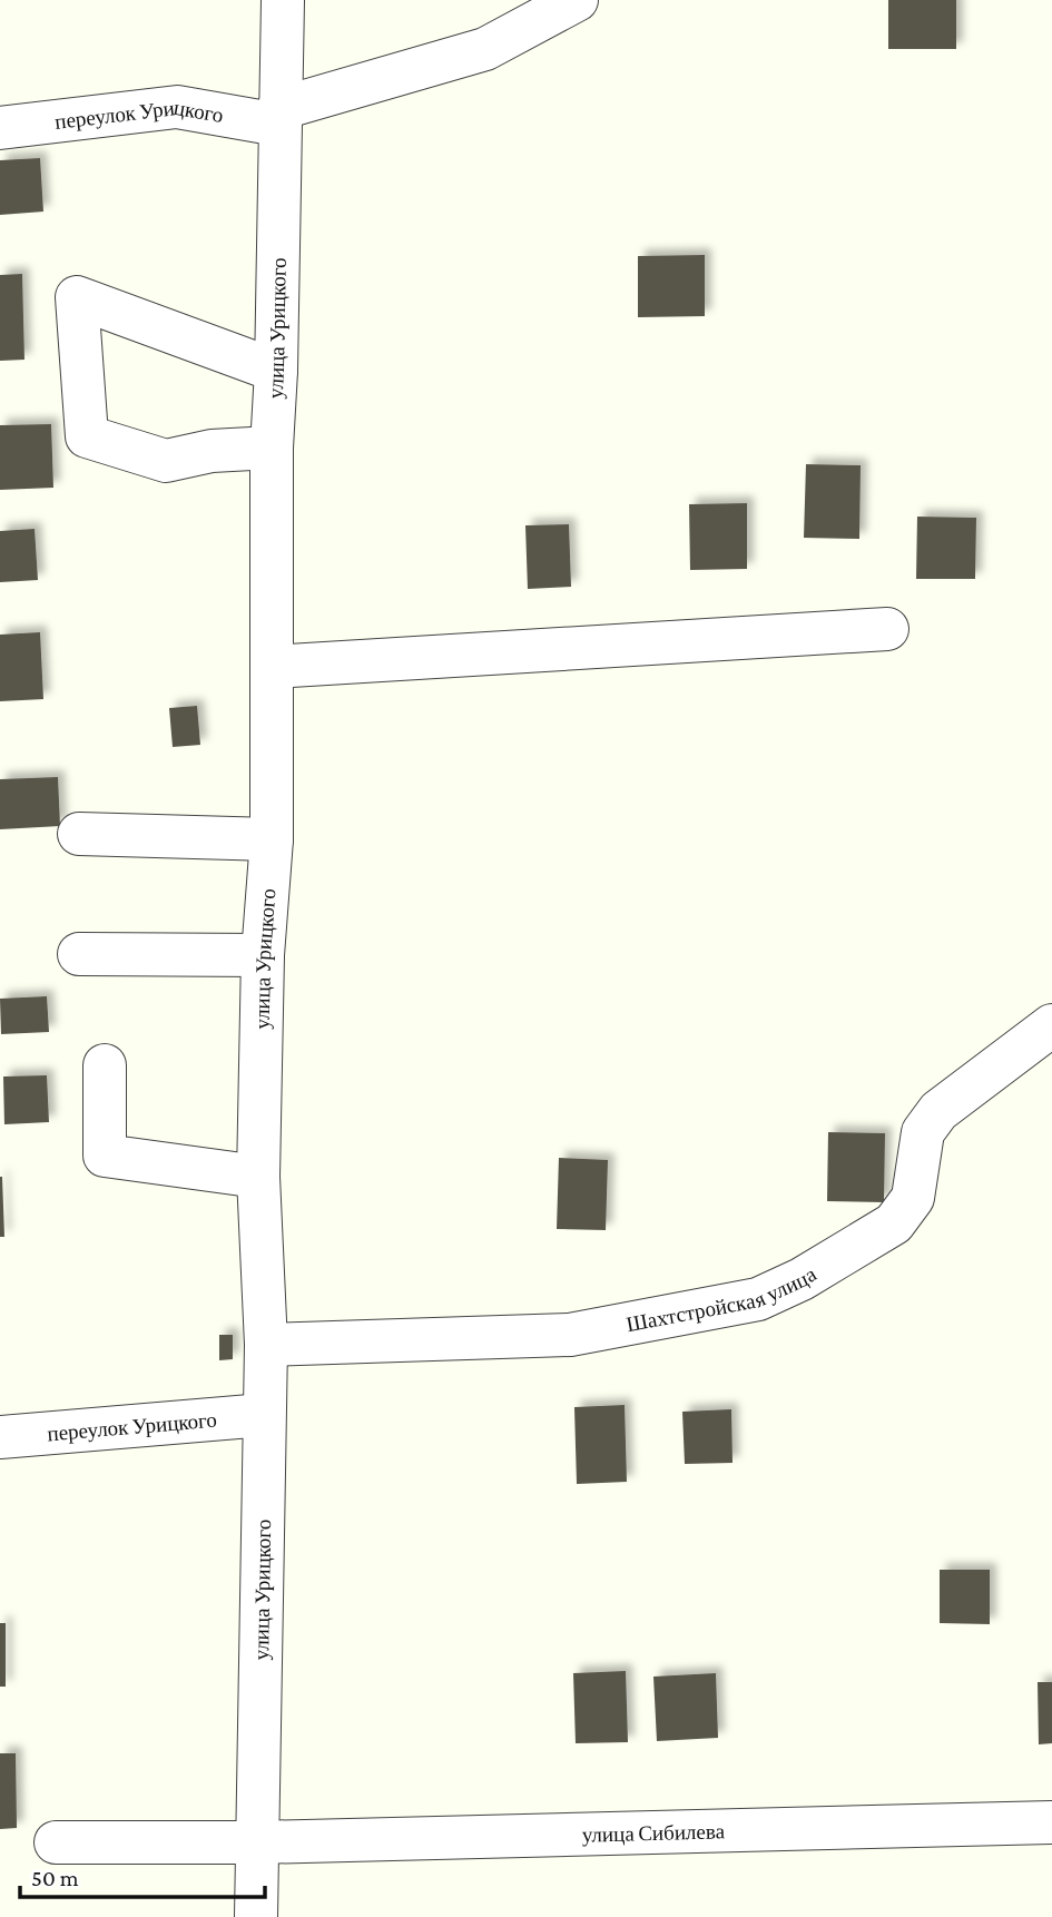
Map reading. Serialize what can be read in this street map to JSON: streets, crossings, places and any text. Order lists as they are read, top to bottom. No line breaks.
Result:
{"streets":{"street":["переулок Урицкого","улица Урицкого","Шахтстройская улица","улица Сибилева"]},"crossings":[["переулок Урицкого","улица Урицкого"],["улица Урицкого","Шахтстройская улица"],["улица Урицкого","улица Сибилева"]],"scale_bar":"50 m"}
